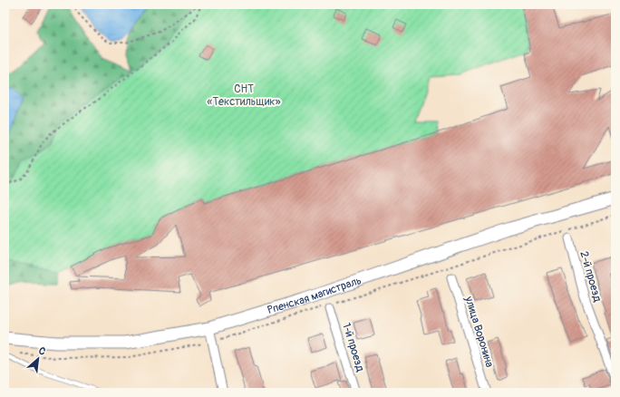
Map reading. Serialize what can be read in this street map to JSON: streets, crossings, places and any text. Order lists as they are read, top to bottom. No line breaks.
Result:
{"streets":{"main road":["Рпенская магистраль"],"street":["2-й проезд","улица Воронина","1-й проезд"]},"parks":["СНТ «Текстильщик»"],"north":"top right"}
